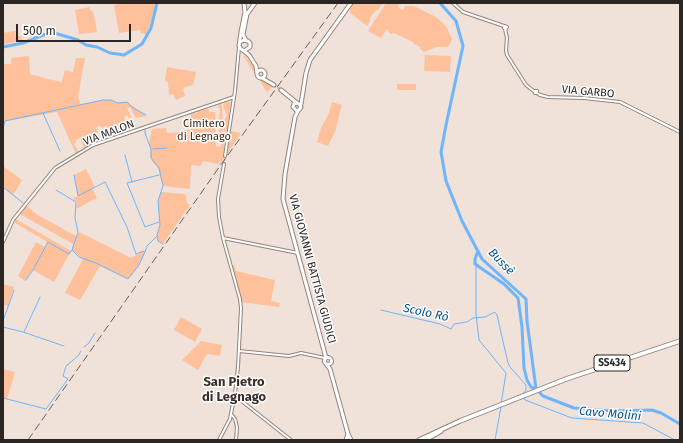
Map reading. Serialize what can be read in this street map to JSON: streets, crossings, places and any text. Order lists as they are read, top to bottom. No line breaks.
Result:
{"streets":{"highway":["SS434"],"main road":["VIA GIOVANNI BATTISTA GIUDICI"],"street":["VIA GARBO","VIA MALON"]},"districts":["San Pietro di Legnago"],"water":["Bussè","Scolo Rò","Cavo Molini"],"parks":["Cimitero di Legnago"],"scale_bar":"500 m"}
